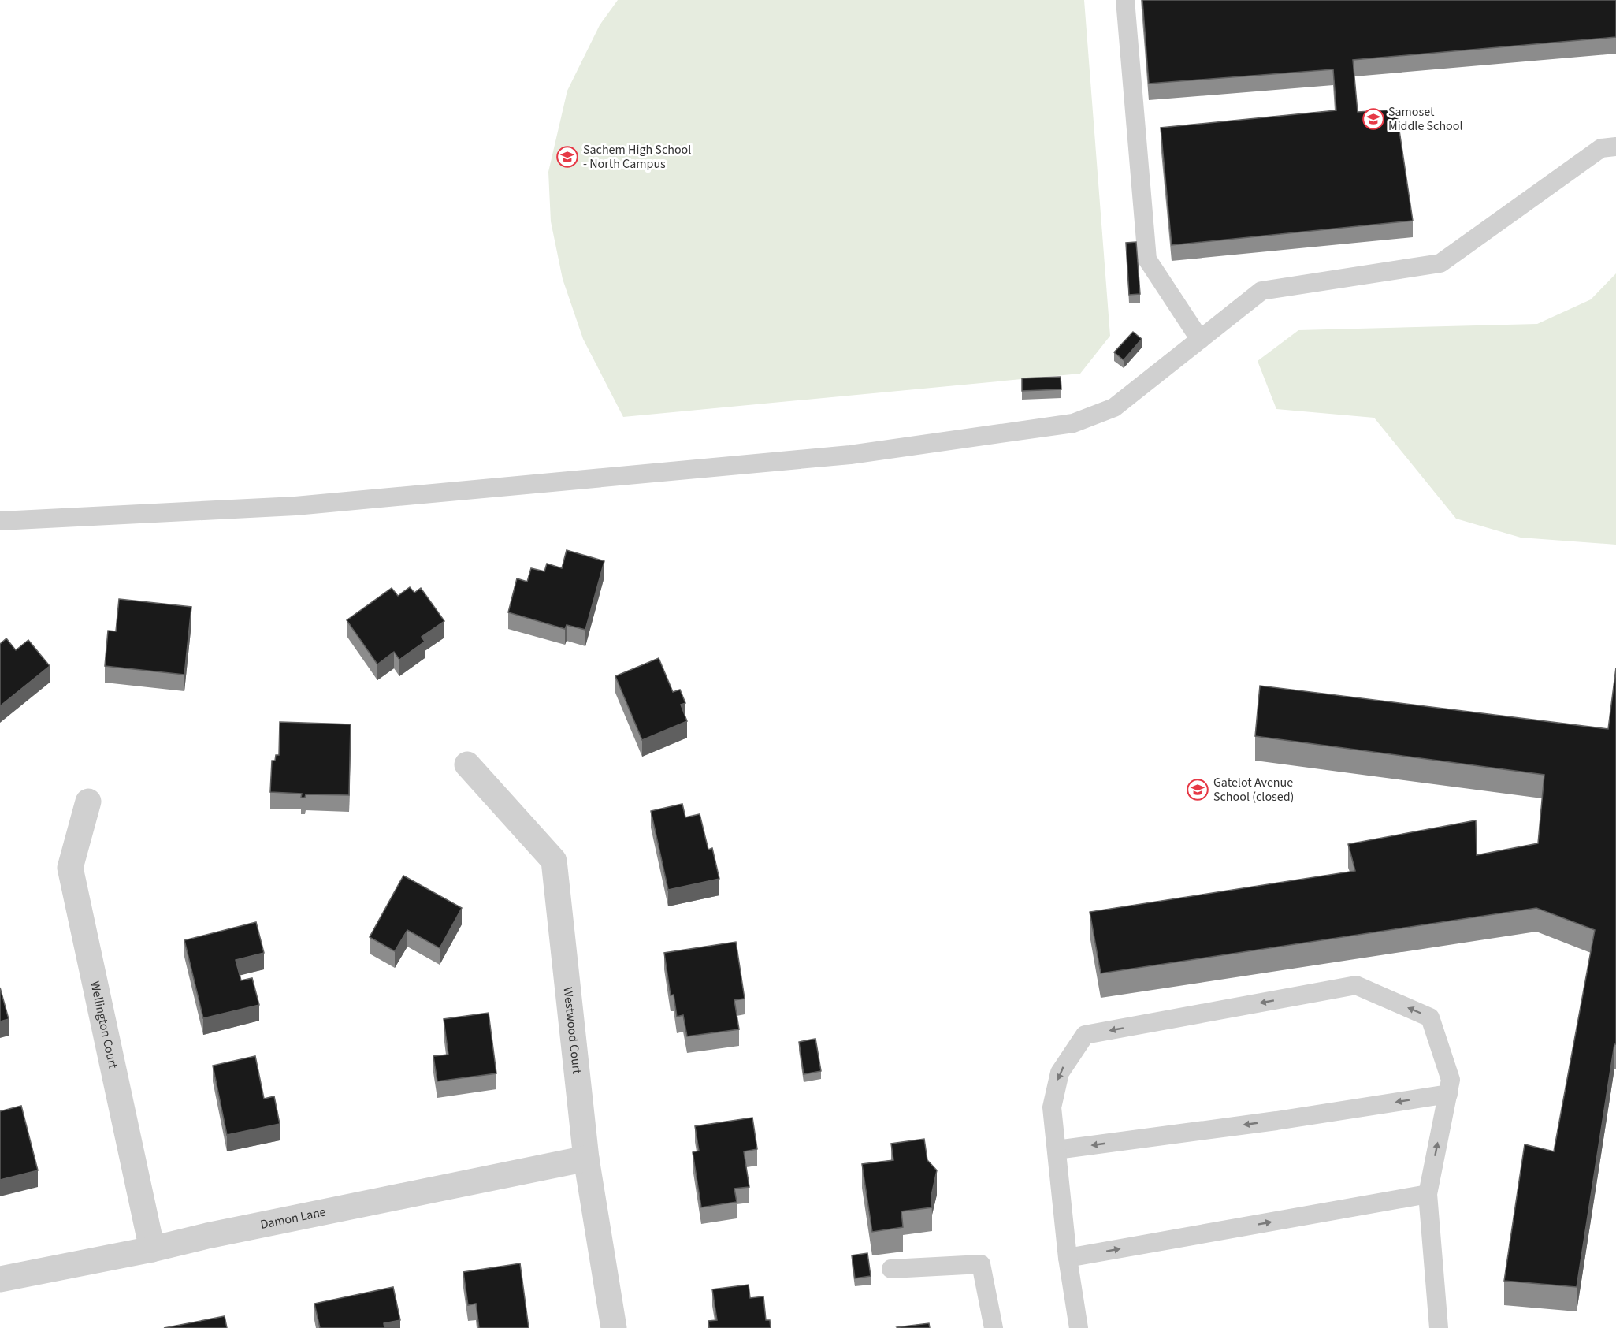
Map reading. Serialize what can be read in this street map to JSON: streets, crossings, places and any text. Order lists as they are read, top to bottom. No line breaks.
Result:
{"streets":{"street":["Wellington Court","Westwood Court","Damon Lane"]},"crossings":[["Wellington Court","Damon Lane"],["Westwood Court","Damon Lane"]],"places":{"school or university":["Samoset Middle School","Sachem High School - North Campus","Gatelot Avenue School (closed)"]}}
